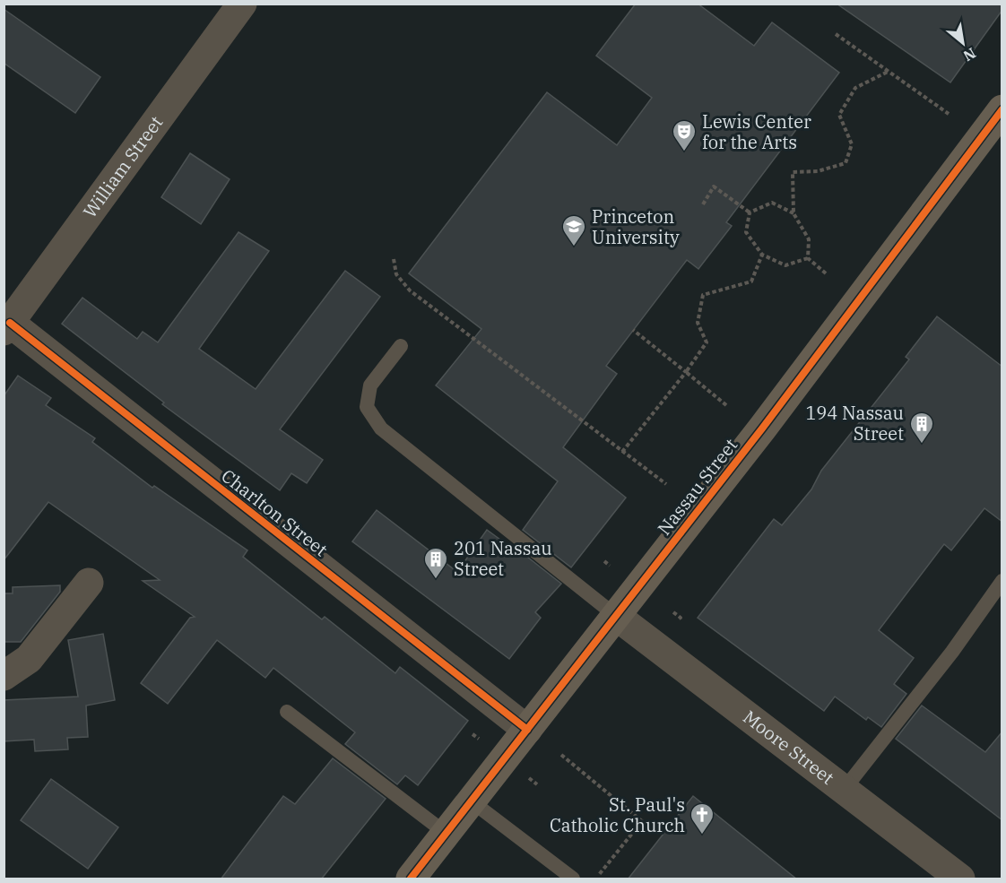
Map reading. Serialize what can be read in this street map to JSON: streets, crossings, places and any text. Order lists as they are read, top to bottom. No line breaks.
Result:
{"streets":{"main road":["Nassau Street"],"street":["William Street","Charlton Street","Moore Street"]},"crossings":[["William Street","Charlton Street"],["Nassau Street","Charlton Street"],["Nassau Street","Moore Street"]],"places":{"theatre":["Lewis Center for the Arts"],"school or university":["Princeton University"],"building":["194 Nassau Street","201 Nassau Street"],"church":["St. Paul's Catholic Church"]},"north":"bottom right"}
